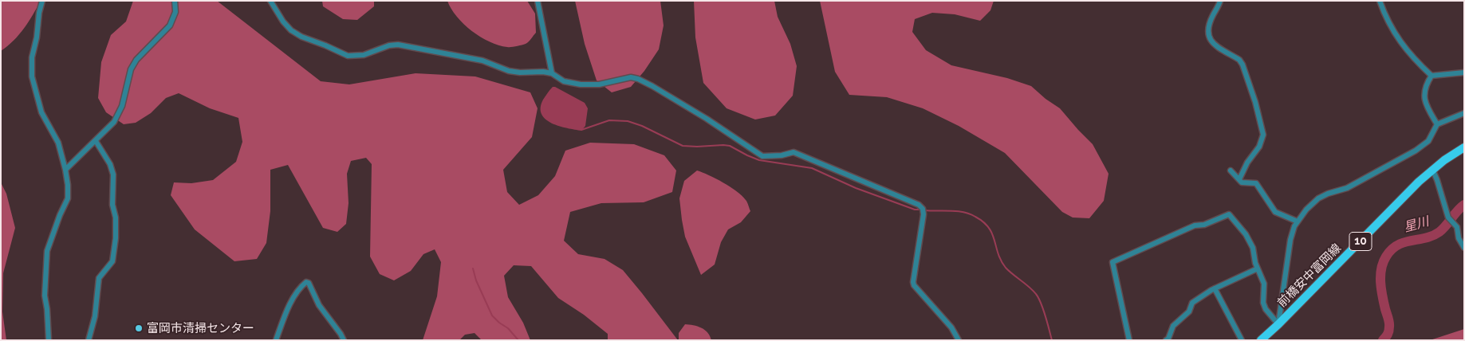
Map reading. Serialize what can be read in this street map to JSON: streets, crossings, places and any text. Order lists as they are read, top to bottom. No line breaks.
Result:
{"streets":{"main road":["10","前橋安中富岡線"]},"water":["星川"],"places":["富岡市清掃センター"]}
